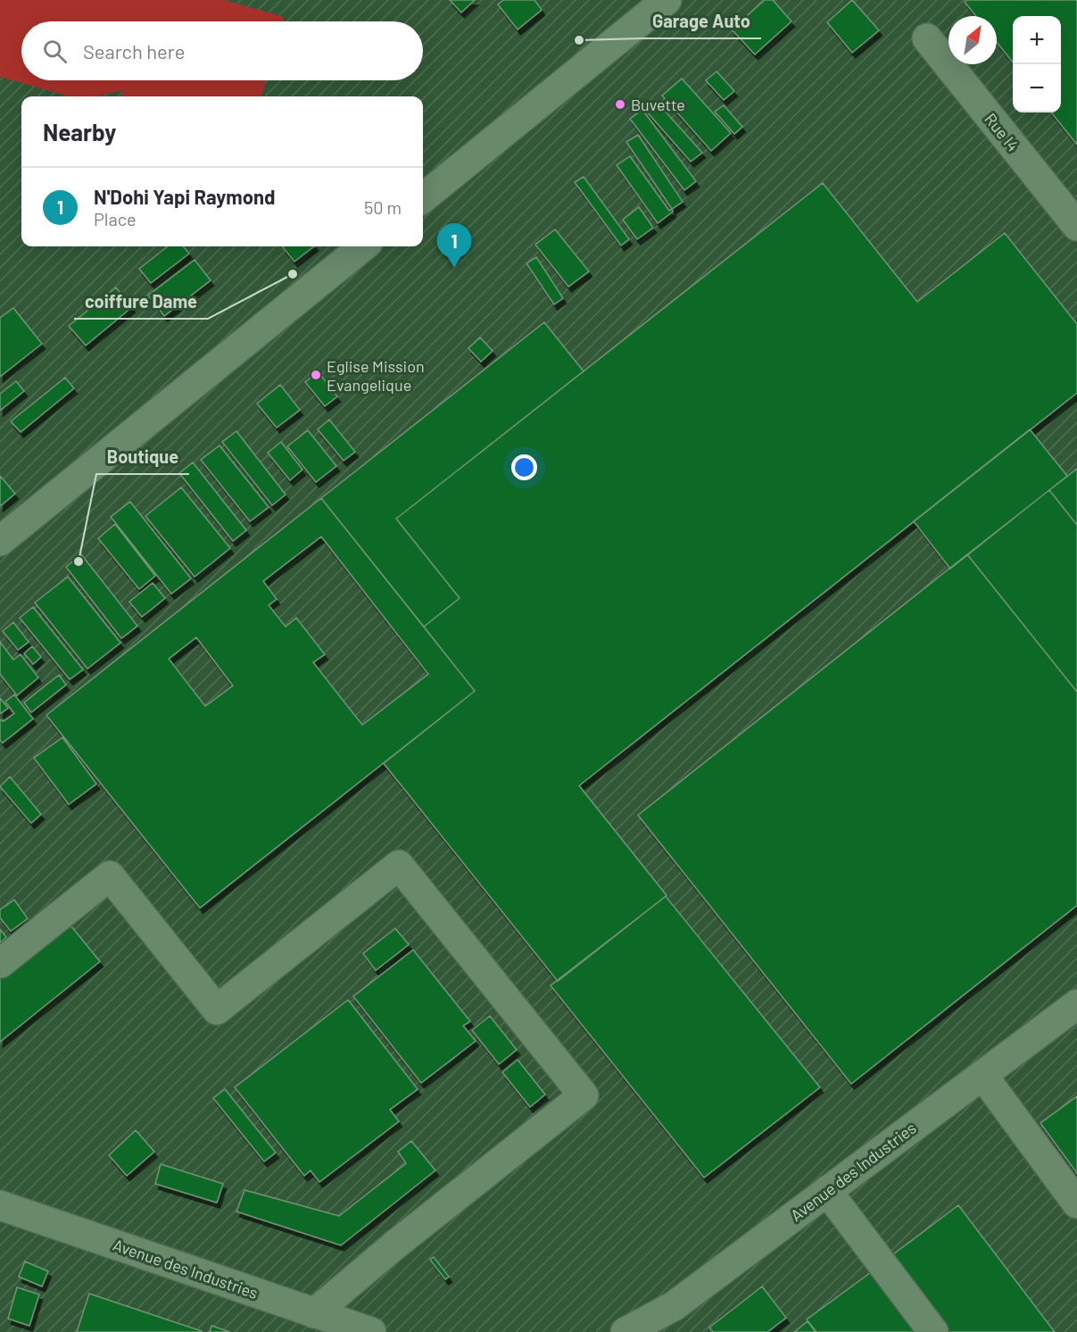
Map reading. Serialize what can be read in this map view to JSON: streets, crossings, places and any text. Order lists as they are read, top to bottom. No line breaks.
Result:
{"streets":{"street":["Rue I4","Avenue des Industries"]},"places":["Garage Auto","Buvette","coiffure Dame","Eglise Mission Evangelique","Boutique"],"north":"top right","page":{"map_buttons":["+","−"],"search":"Search here","heading":"Nearby","list":[{"mark":"1","name":"N'Dohi Yapi Raymond","note":"Place","value":"50 m"}],"pins":"1"}}
